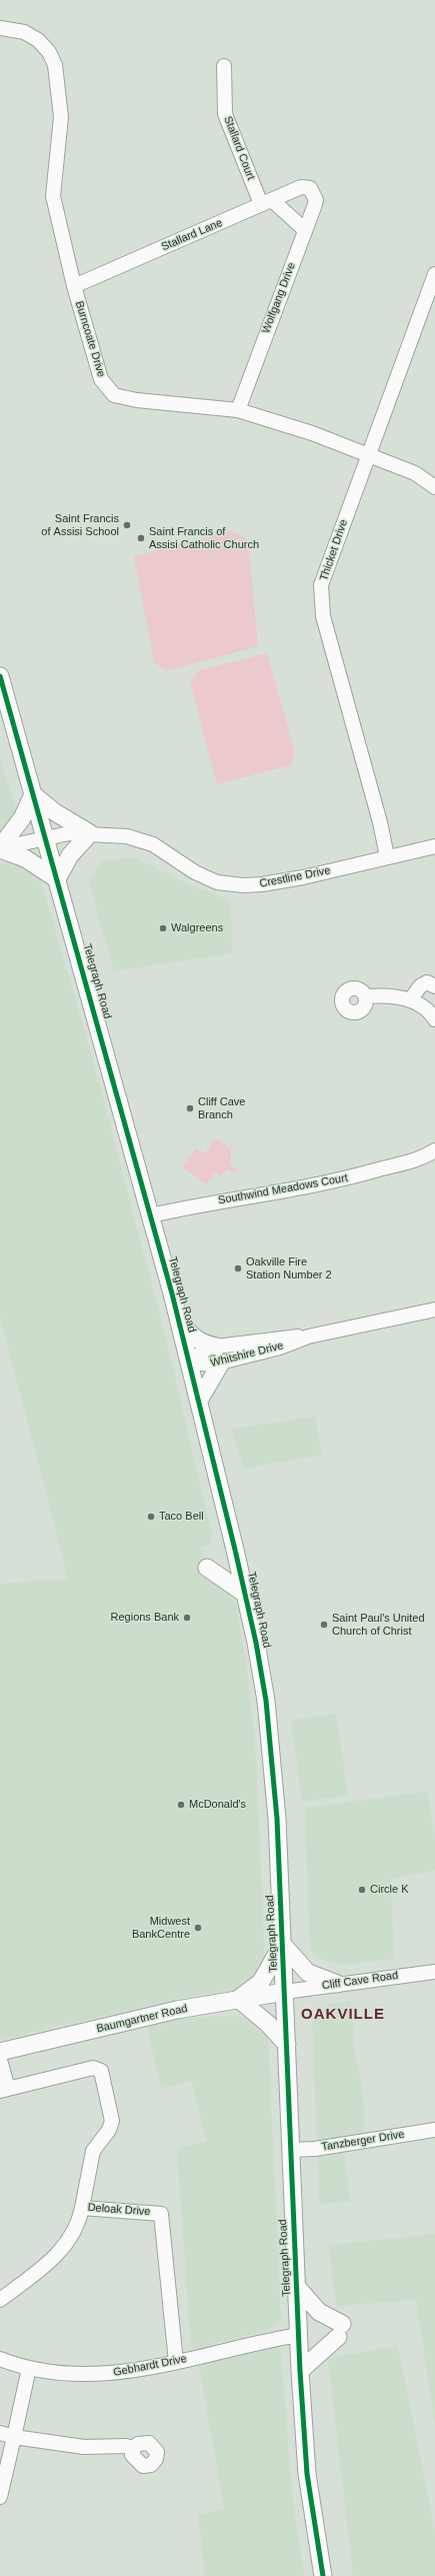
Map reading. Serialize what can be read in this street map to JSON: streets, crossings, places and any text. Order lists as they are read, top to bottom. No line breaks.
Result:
{"streets":{"main road":["Telegraph Road","Baumgartner Road"],"street":["Stallard Court","Stallard Lane","Wolfgang Drive","Burncoate Drive","Thicket Drive","Crestline Drive","Southwind Meadows Court","Whitshire Drive","Cliff Cave Road","Tanzberger Drive","Deloak Drive","Gebhardt Drive"]},"crossings":[["Stallard Court","Stallard Lane"],["Stallard Lane","Wolfgang Drive"],["Stallard Lane","Burncoate Drive"],["Wolfgang Drive","Burncoate Drive"],["Burncoate Drive","Thicket Drive"],["Thicket Drive","Crestline Drive"],["Crestline Drive","Telegraph Road"],["Telegraph Road","Southwind Meadows Court"],["Telegraph Road","Whitshire Drive"],["Telegraph Road","Cliff Cave Road"],["Telegraph Road","Baumgartner Road"],["Telegraph Road","Tanzberger Drive"],["Telegraph Road","Gebhardt Drive"],["Cliff Cave Road","Baumgartner Road"],["Deloak Drive","Gebhardt Drive"]],"districts":["OAKVILLE"],"places":["Saint Francis of Assisi School","Saint Francis of Assisi Catholic Church","Walgreens","Cliff Cave Branch","Oakville Fire Station Number 2","Taco Bell","Regions Bank","Saint Paul's United Church of Christ","McDonald's","Circle K","Midwest BankCentre"]}
